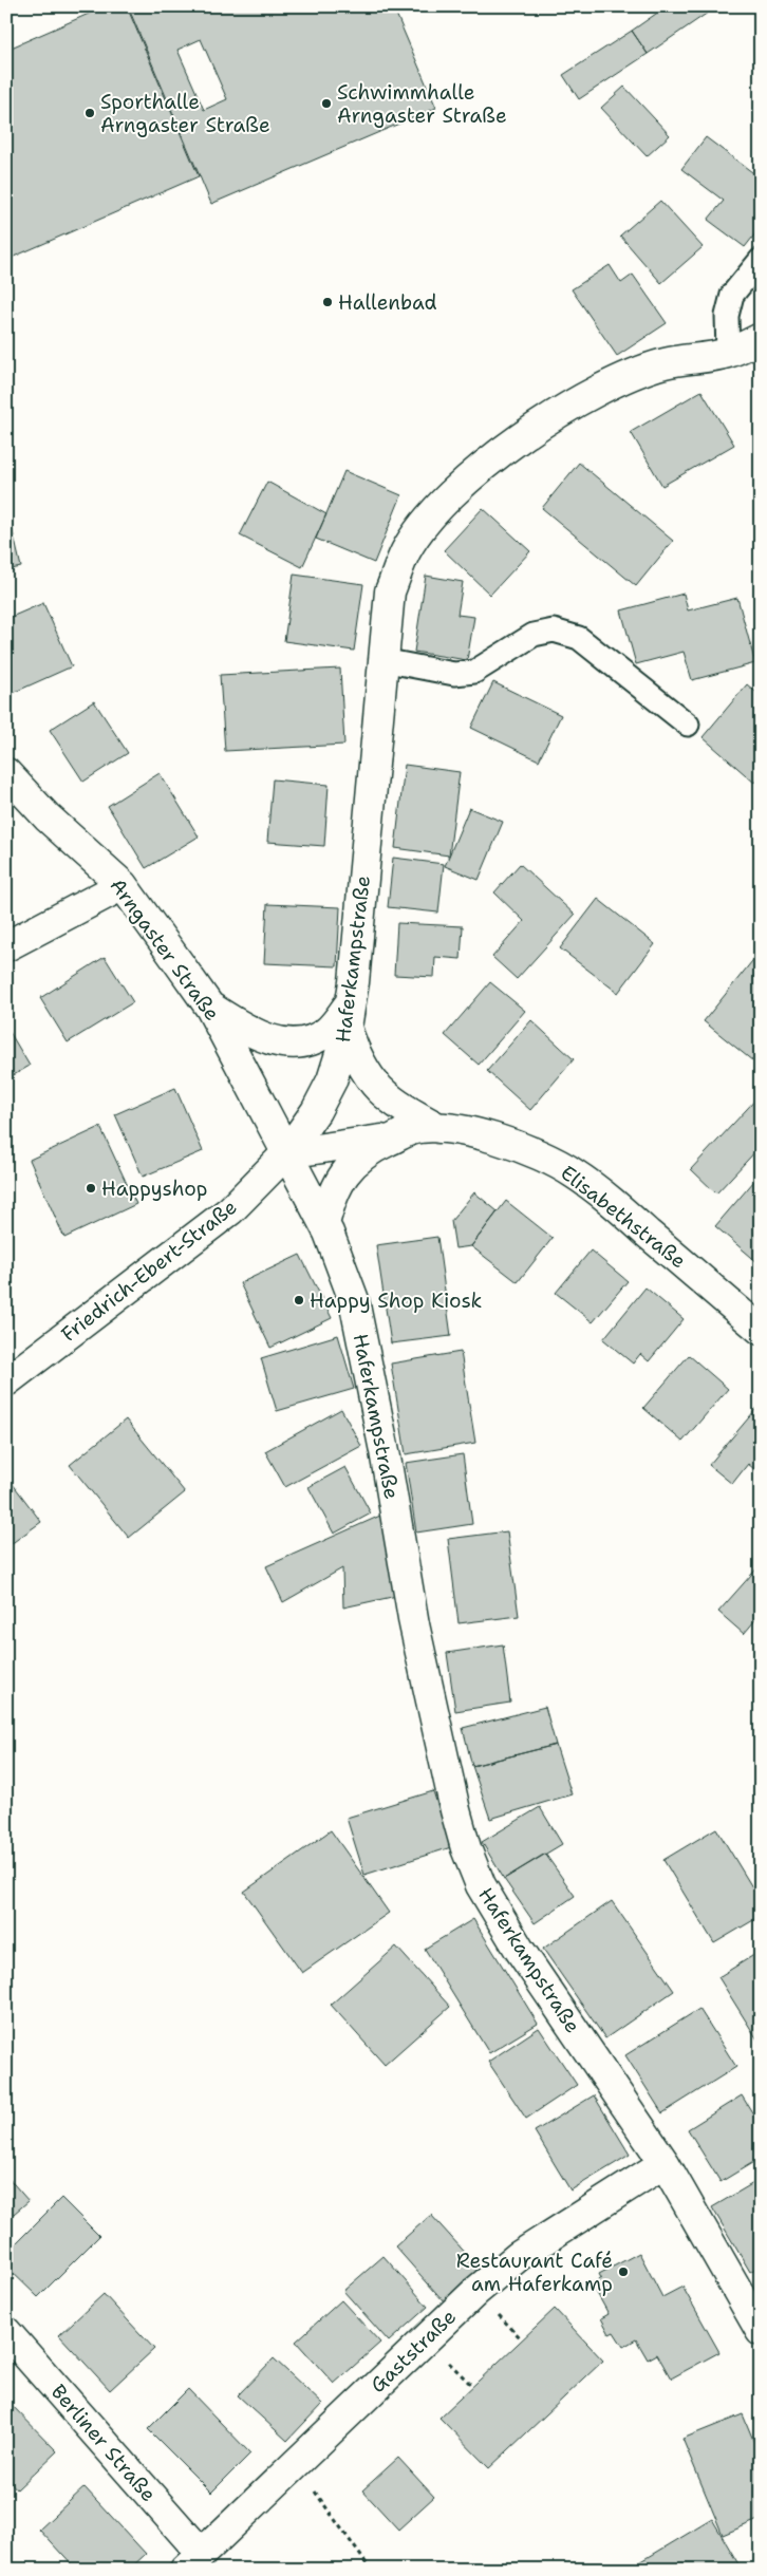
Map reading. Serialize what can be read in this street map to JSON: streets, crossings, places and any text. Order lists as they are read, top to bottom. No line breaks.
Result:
{"streets":{"street":["Arngaster Straße","Haferkampstraße","Elisabethstraße","Friedrich-Ebert-Straße","Gaststraße","Berliner Straße"]},"crossings":[["Arngaster Straße","Haferkampstraße"],["Arngaster Straße","Friedrich-Ebert-Straße"],["Haferkampstraße","Friedrich-Ebert-Straße"],["Haferkampstraße","Gaststraße"],["Gaststraße","Berliner Straße"]],"places":["Schwimmhalle Arngaster Straße","Sporthalle Arngaster Straße","Hallenbad","Happyshop","Happy Shop Kiosk","Restaurant Café am Haferkamp"]}
